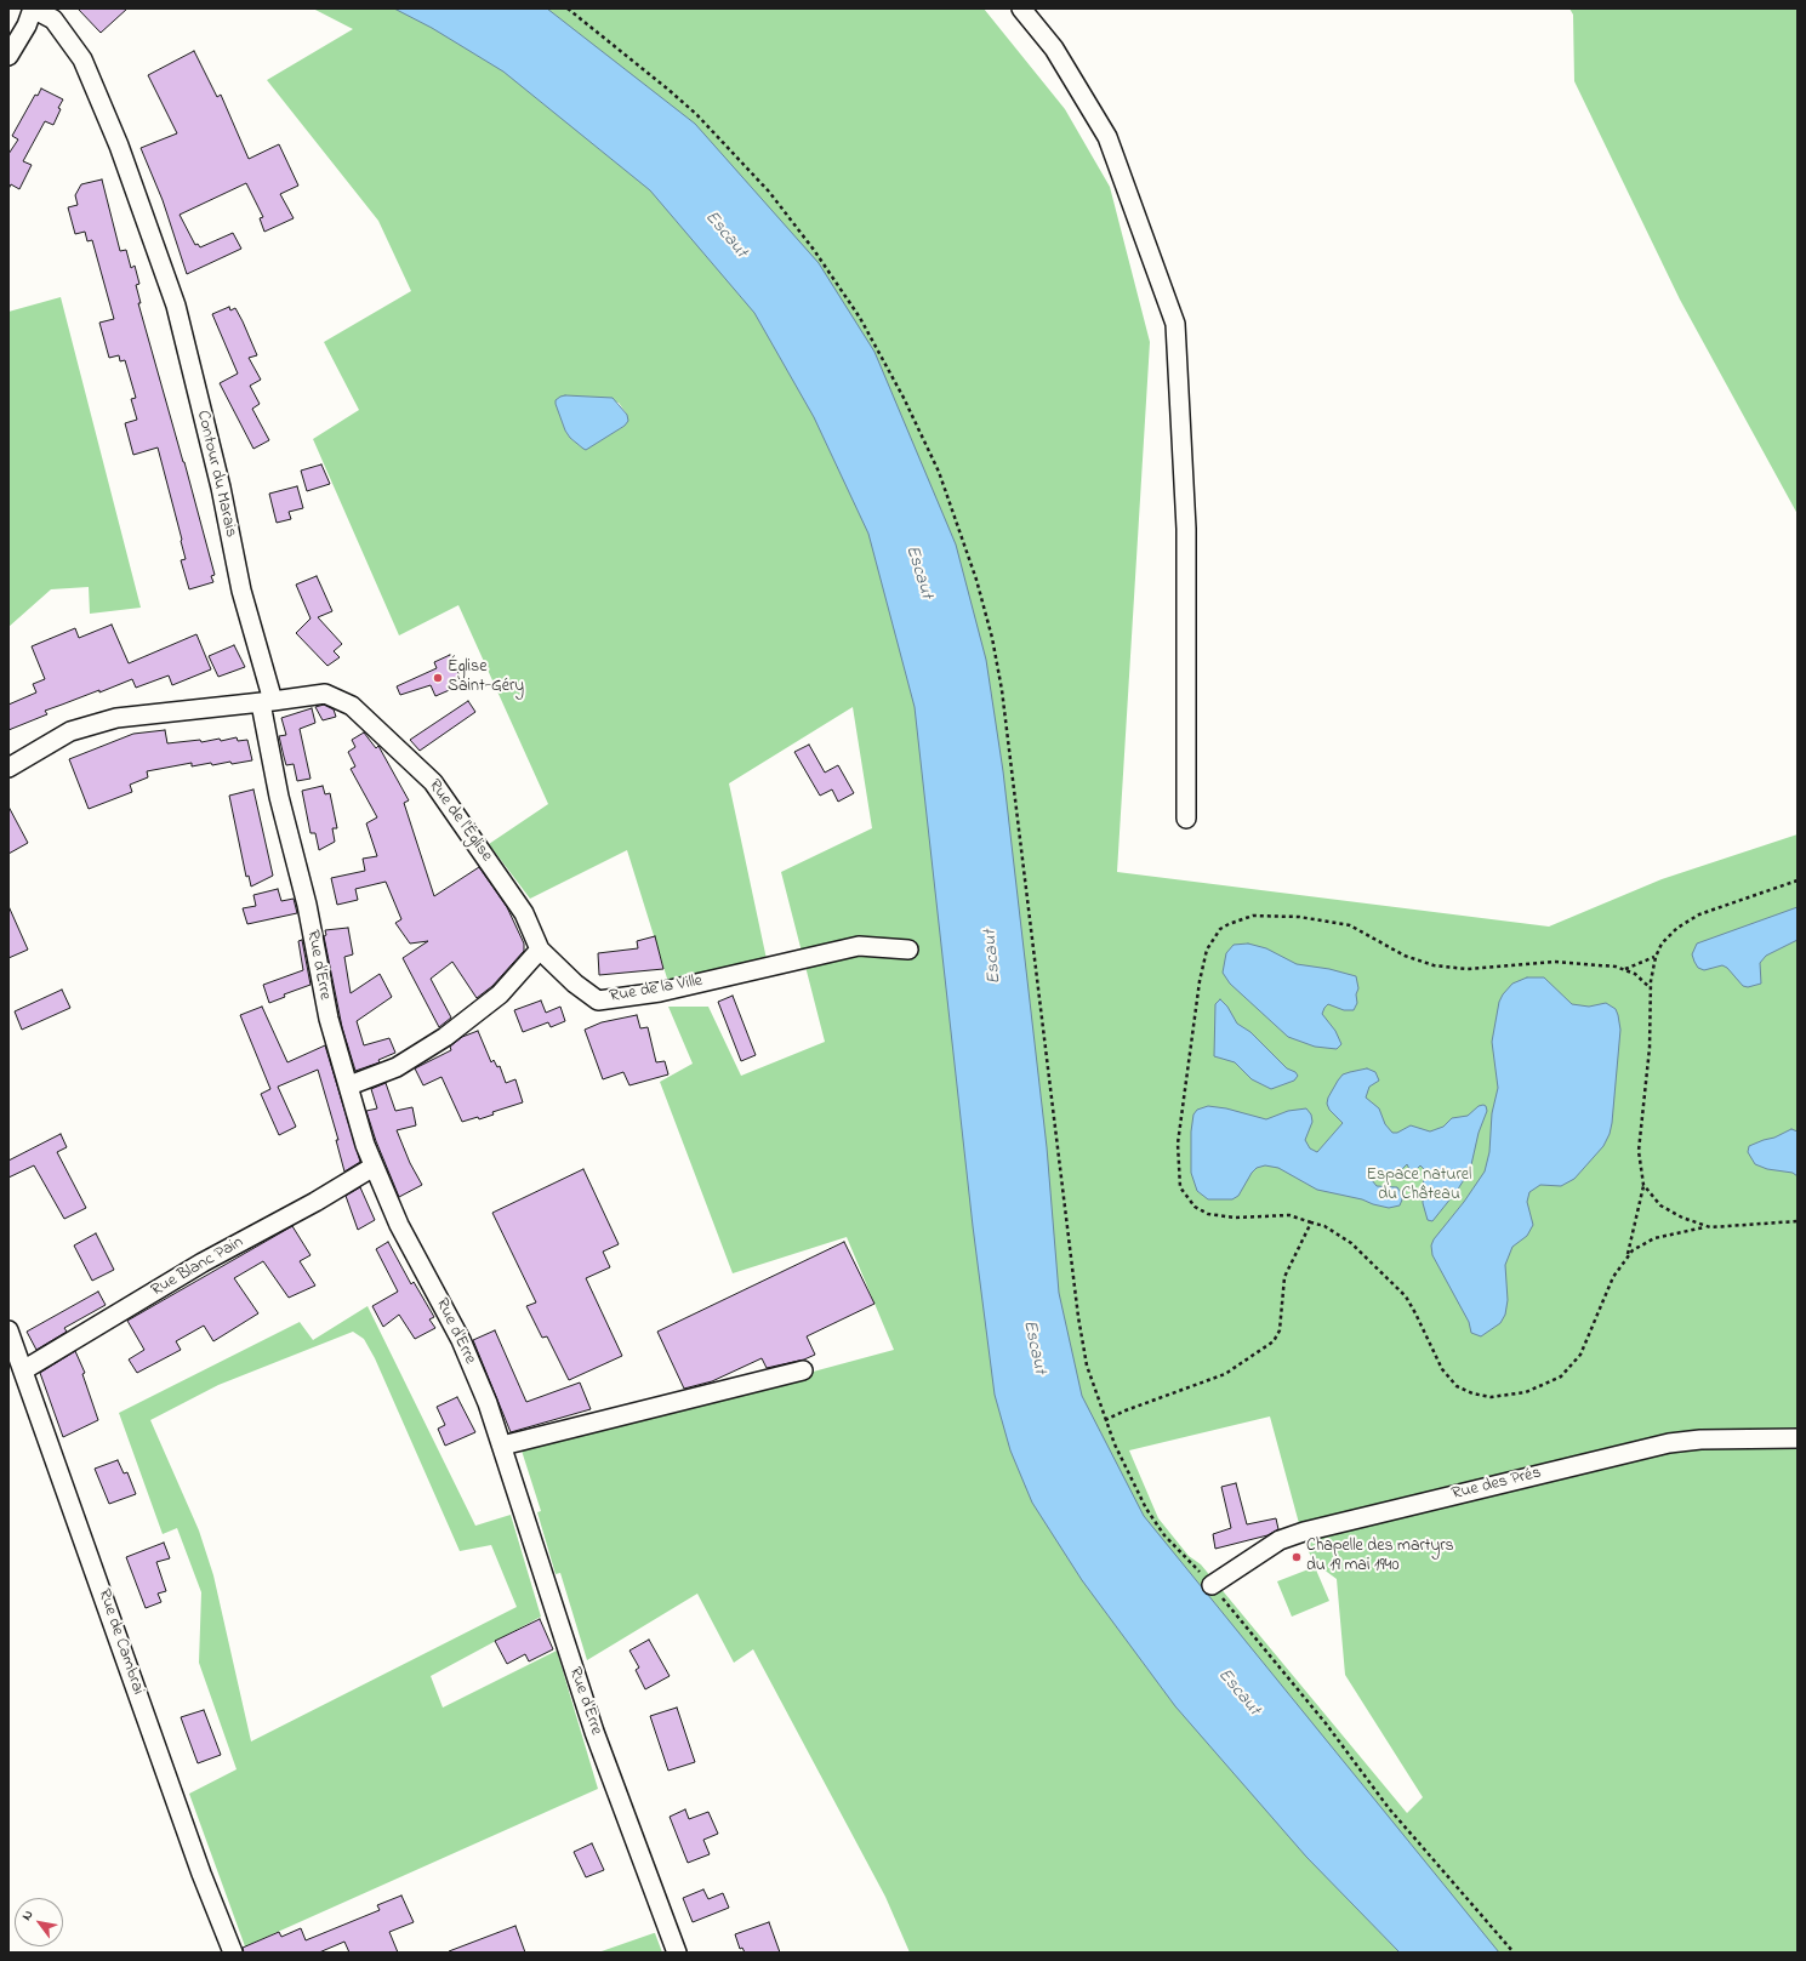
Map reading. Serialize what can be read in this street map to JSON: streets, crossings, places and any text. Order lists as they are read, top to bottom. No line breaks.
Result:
{"streets":{"street":["Contour du Marais","Rue de l'Église","Rue d'Erre","Rue de la Ville","Rue Blanc Pain","Rue des Prés","Rue de Cambrai"]},"crossings":[["Contour du Marais","Rue de l'Église"],["Contour du Marais","Rue d'Erre"],["Rue de l'Église","Rue d'Erre"],["Rue de l'Église","Rue de la Ville"],["Rue d'Erre","Rue Blanc Pain"],["Rue Blanc Pain","Rue de Cambrai"]],"water":["Escaut"],"parks":["Espace naturel du Château"],"places":["Église Saint-Géry","Chapelle des martyrs du 19 mai 1940"],"north":"top left"}
